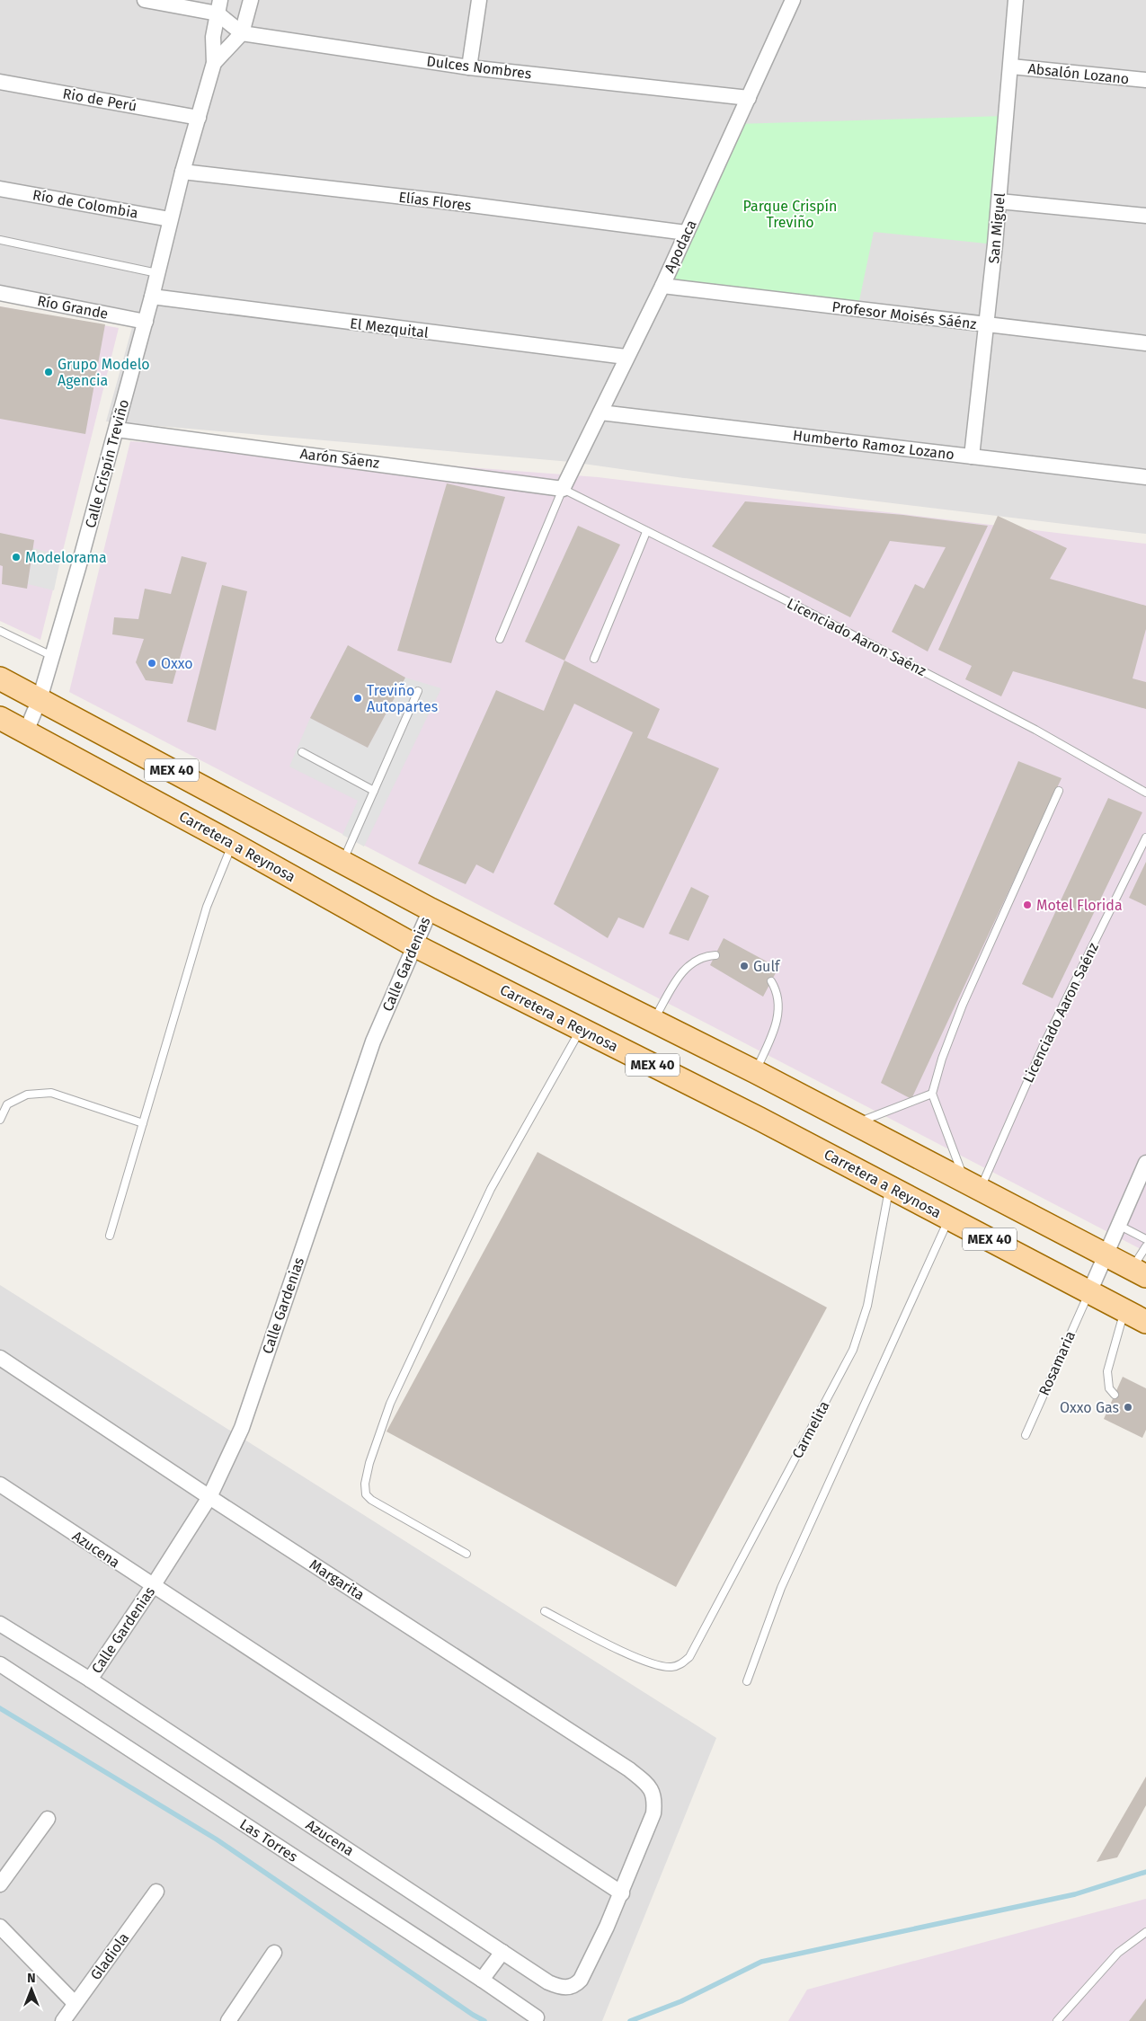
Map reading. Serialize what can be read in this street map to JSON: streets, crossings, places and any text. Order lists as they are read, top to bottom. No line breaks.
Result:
{"streets":{"main road":["MEX 40","Carretera a Reynosa"],"street":["Dulces Nombres","Absalón Lozano","Rio de Perú","Elías Flores","Río de Colombia","San Miguel","Apodaca","Río Grande","Profesor Moisés Sáénz","El Mezquital","Humberto Ramoz Lozano","Aarón Sáenz","Calle Crispín Treviño","Calle Gardenias","Azucena","Margarita","Las Torres","Gladiola"],"lane":["Licenciado Aaron Saénz","Rosamaria","Carmelita"]},"crossings":[["Dulces Nombres","Apodaca"],["Dulces Nombres","Calle Crispín Treviño"],["Absalón Lozano","San Miguel"],["Rio de Perú","Calle Crispín Treviño"],["Elías Flores","Apodaca"],["Elías Flores","Calle Crispín Treviño"],["Río de Colombia","Calle Crispín Treviño"],["San Miguel","Profesor Moisés Sáénz"],["San Miguel","Humberto Ramoz Lozano"],["Apodaca","Profesor Moisés Sáénz"],["Apodaca","El Mezquital"],["Apodaca","Humberto Ramoz Lozano"],["Apodaca","Aarón Sáenz"],["Apodaca","Licenciado Aaron Saénz"],["Río Grande","Calle Crispín Treviño"],["El Mezquital","Calle Crispín Treviño"],["Aarón Sáenz","Calle Crispín Treviño"],["Aarón Sáenz","Licenciado Aaron Saénz"],["Calle Crispín Treviño","MEX 40"],["Calle Crispín Treviño","Carretera a Reynosa"],["Licenciado Aaron Saénz","MEX 40"],["MEX 40","Calle Gardenias"],["Carretera a Reynosa","Calle Gardenias"],["Carretera a Reynosa","Rosamaria"],["Carretera a Reynosa","Carmelita"],["Calle Gardenias","Azucena"],["Calle Gardenias","Margarita"],["Azucena","Margarita"]],"parks":["Parque Crispín Treviño"],"places":["Grupo Modelo Agencia","Modelorama","Oxxo","Treviño Autopartes","Motel Florida","Gulf","Oxxo Gas"],"north":"top"}
